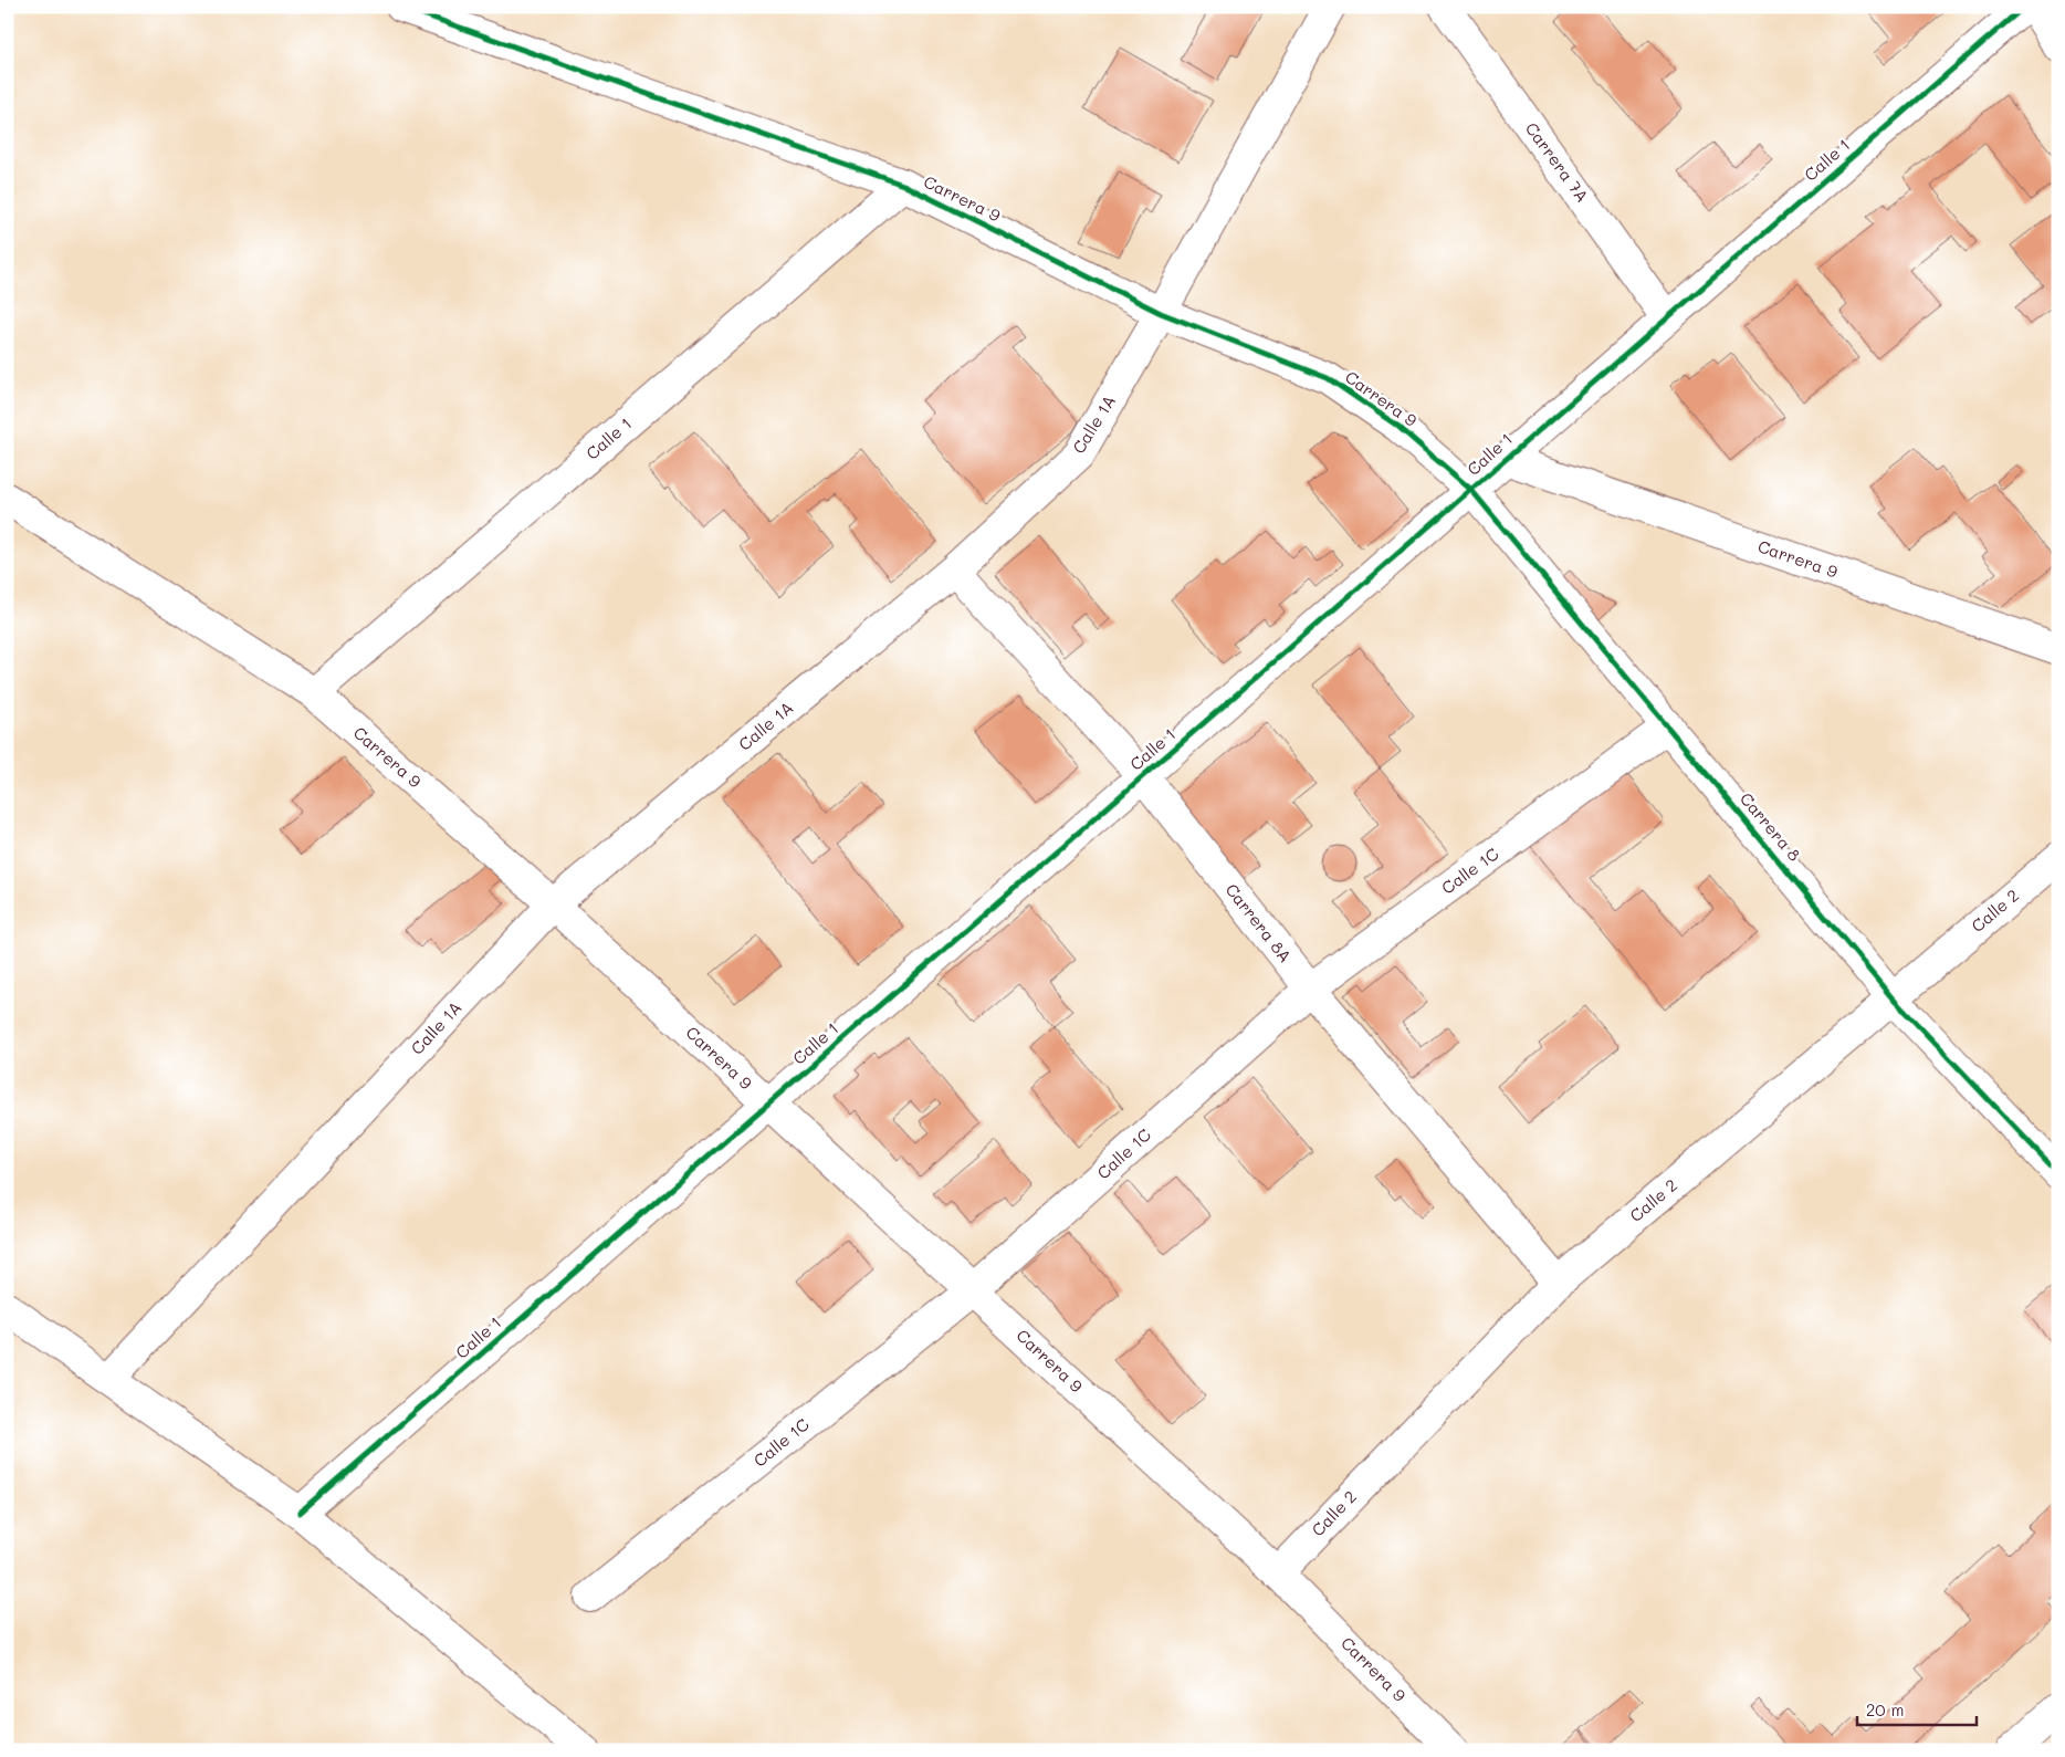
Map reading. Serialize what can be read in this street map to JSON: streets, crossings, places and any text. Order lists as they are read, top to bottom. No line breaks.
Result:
{"streets":{"street":["Calle 1","Carrera 7A","Carrera 9","Calle 1A","Carrera 8","Calle 1C","Calle 2","Carrera 8A"]},"crossings":[["Calle 1","Carrera 7A"],["Calle 1","Carrera 9"],["Calle 1","Carrera 8"],["Calle 1","Carrera 8A"],["Carrera 9","Calle 1A"],["Carrera 9","Carrera 8"],["Carrera 9","Calle 1C"],["Carrera 9","Calle 2"],["Calle 1A","Carrera 8A"],["Carrera 8","Calle 1C"],["Carrera 8","Calle 2"],["Calle 1C","Carrera 8A"],["Calle 2","Carrera 8A"]],"scale_bar":"20 m"}
